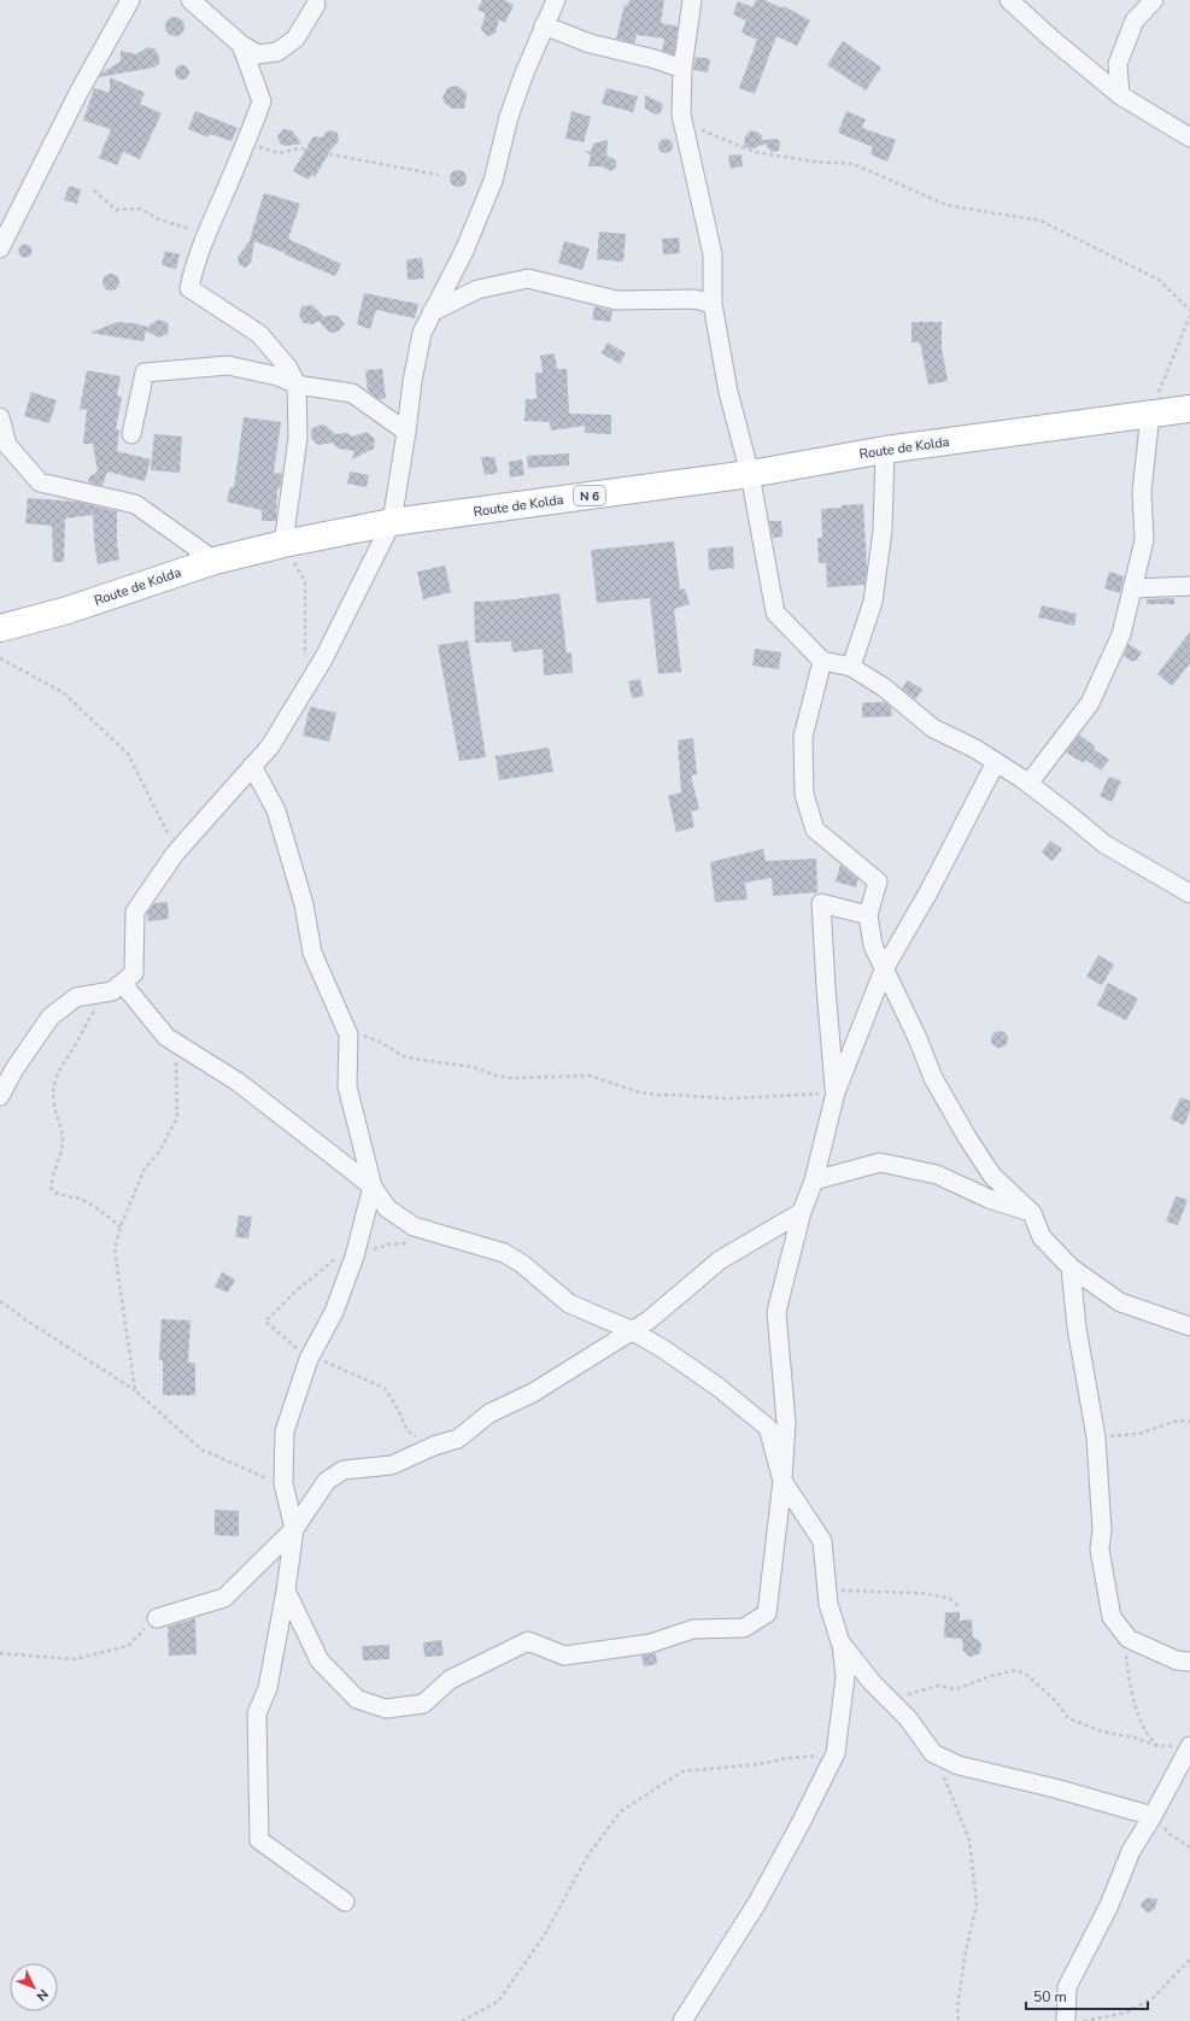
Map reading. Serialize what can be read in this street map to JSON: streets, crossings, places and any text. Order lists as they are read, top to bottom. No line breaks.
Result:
{"streets":{"main road":["Route de Kolda","N 6"]},"scale_bar":"50 m","north":"bottom right"}
